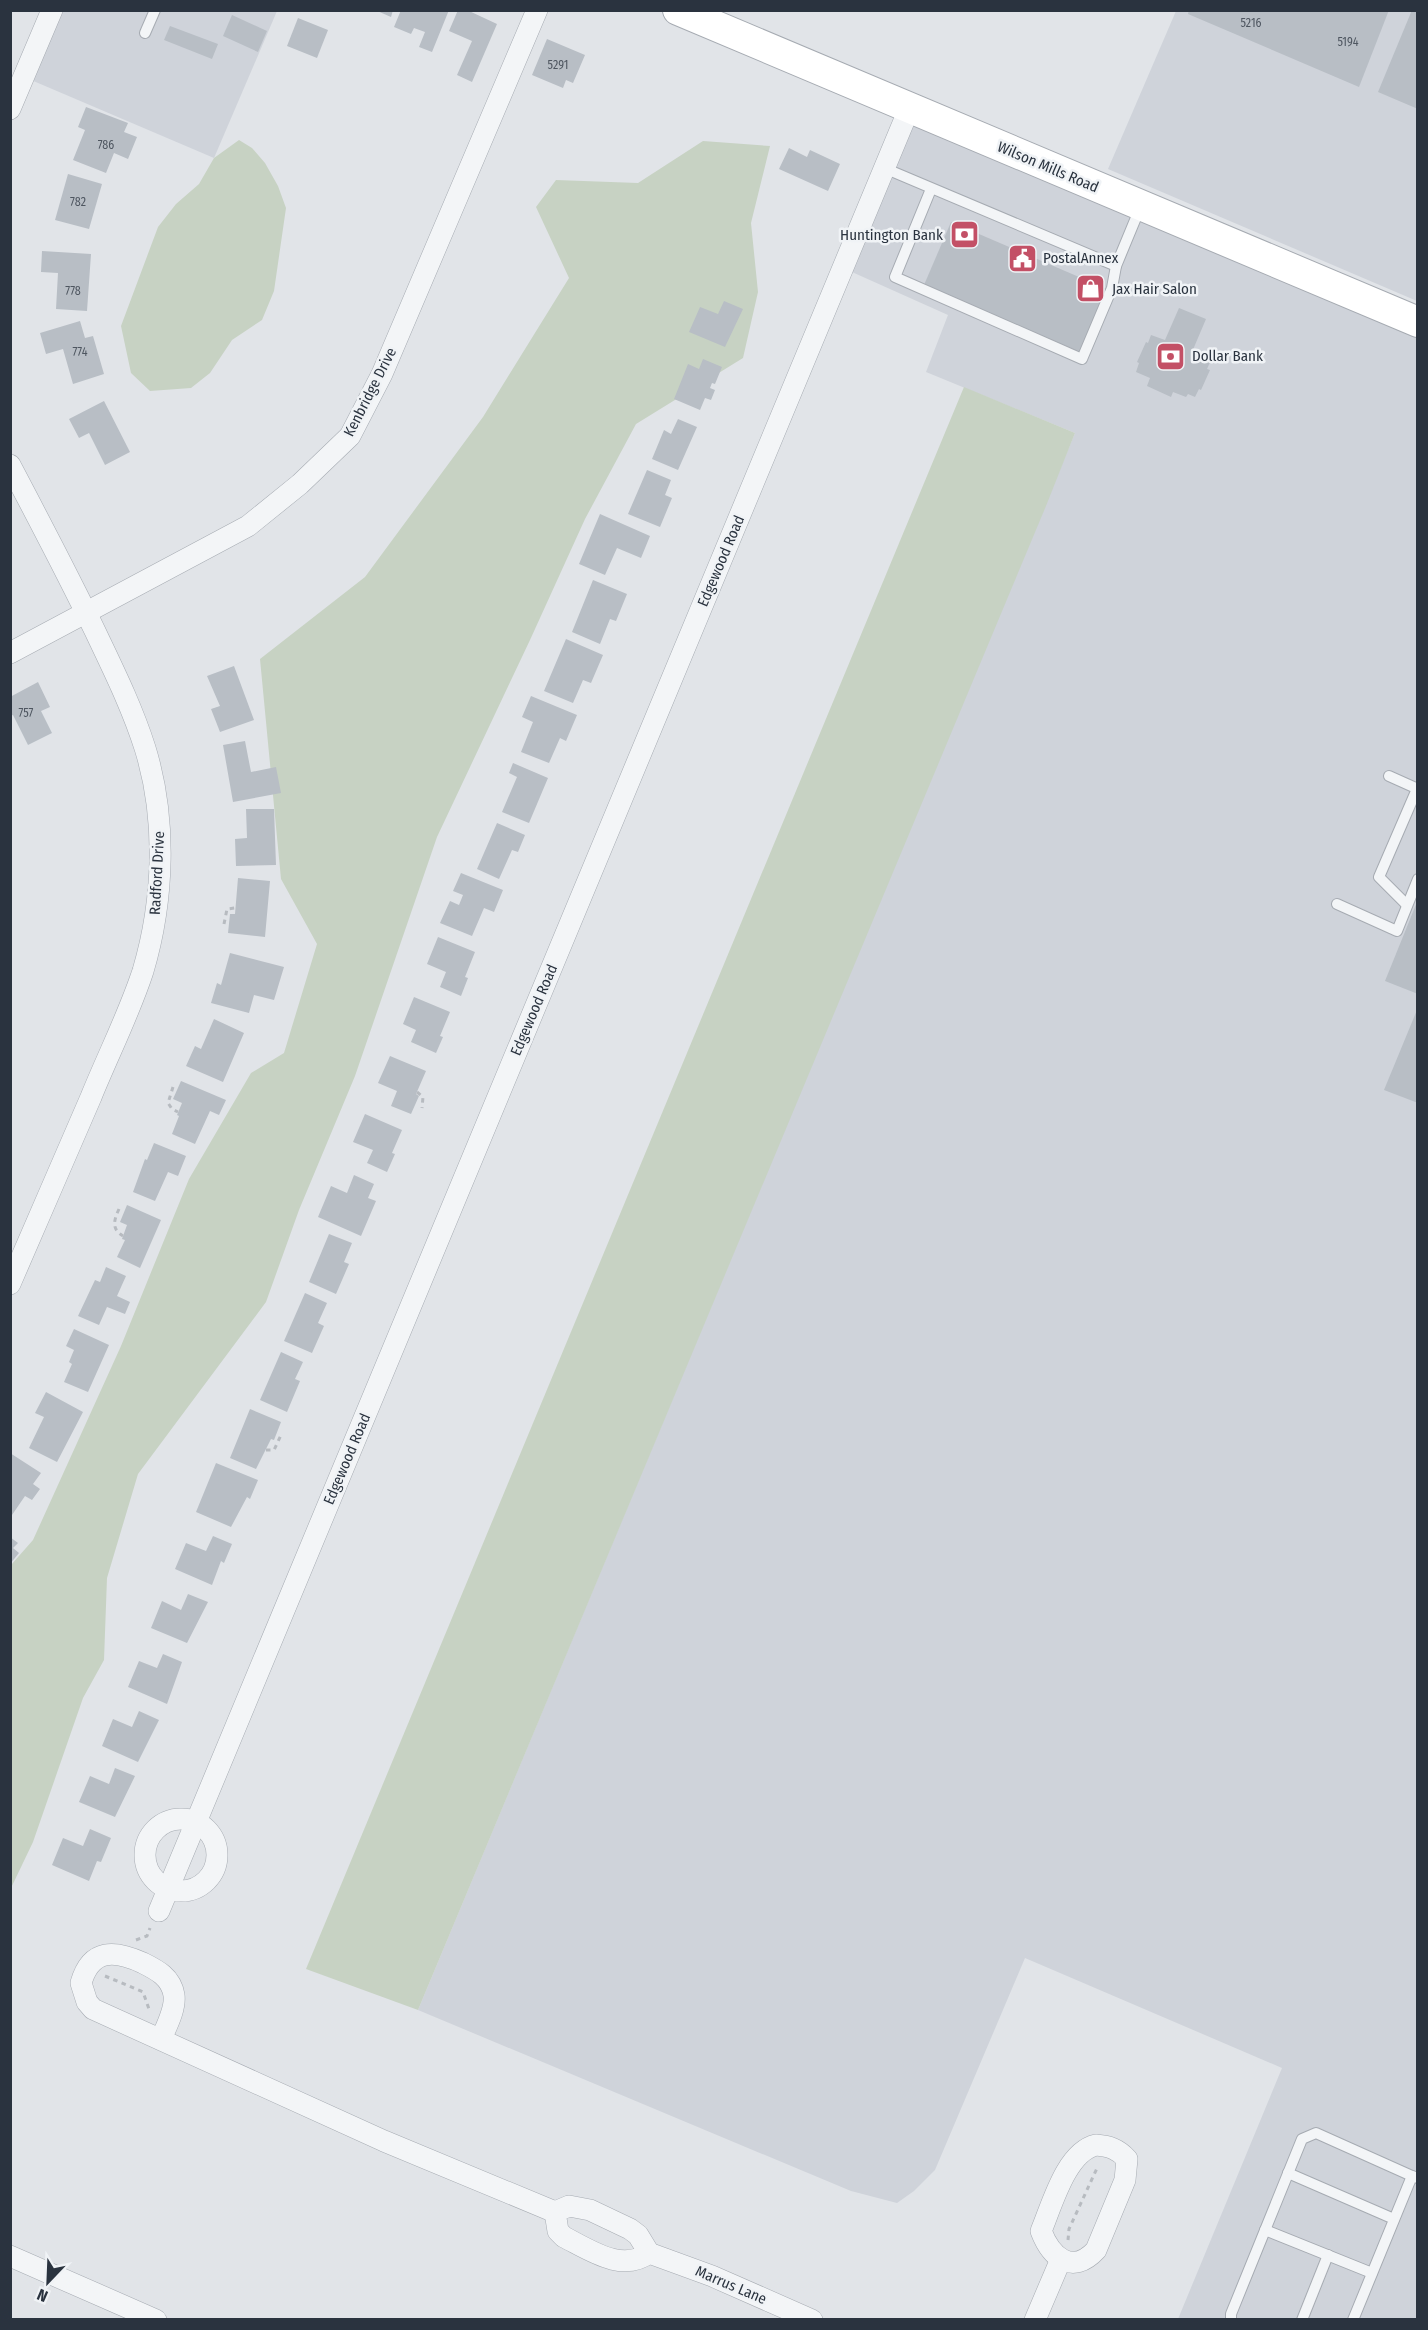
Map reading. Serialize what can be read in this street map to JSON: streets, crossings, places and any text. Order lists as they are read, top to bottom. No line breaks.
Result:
{"streets":{"main road":["Wilson Mills Road"],"street":["Kenbridge Drive","Edgewood Road","Radford Drive","Marrus Lane"]},"crossings":[["Wilson Mills Road","Edgewood Road"],["Kenbridge Drive","Radford Drive"]],"places":{"bank":["Huntington Bank","Dollar Bank"],"public building":["PostalAnnex"],"shop":["Jax Hair Salon"]},"house_numbers":["5216","5194","5291","786","782","778","774","757"],"north":"bottom left"}
